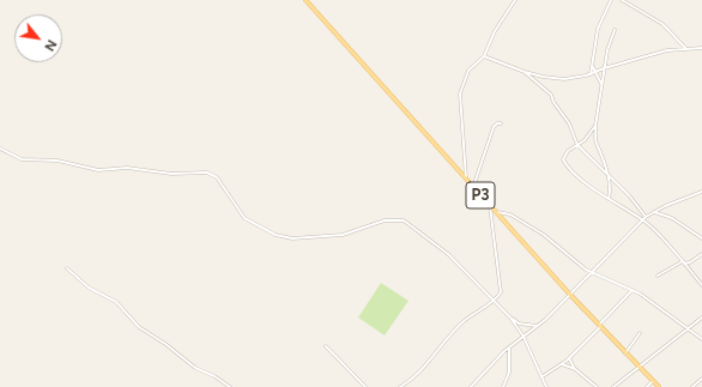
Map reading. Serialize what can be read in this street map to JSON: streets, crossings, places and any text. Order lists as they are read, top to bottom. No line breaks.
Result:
{"streets":{"main road":["P3"]},"north":"bottom right"}
